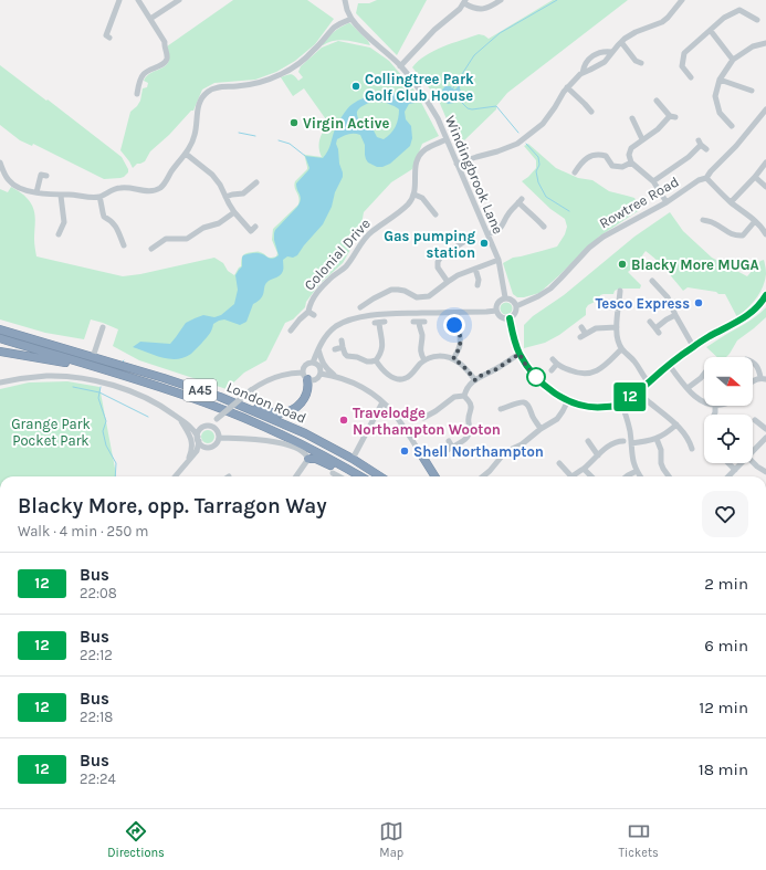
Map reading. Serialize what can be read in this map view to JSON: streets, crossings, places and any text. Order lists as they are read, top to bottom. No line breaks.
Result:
{"streets":{"highway":["A45","London Road"],"street":["Windingbrook Lane","Rowtree Road","Colonial Drive"]},"crossings":[["Windingbrook Lane","Rowtree Road"],["A45","London Road"]],"parks":["Grange Park Pocket Park"],"places":["Collingtree Park Golf Club House","Virgin Active","Gas pumping station","Blacky More MUGA","Tesco Express","Travelodge Northampton Wooton","Shell Northampton"],"lines":["bus line 12"],"north":"right","page":{"on_map":"12","heading":["Blacky More, opp. Tarragon Way","Walk · 4 min · 250 m"],"list":[{"mark":"12","name":"Bus","note":"22:08","value":"2 min"},{"mark":"12","name":"Bus","note":"22:12","value":"6 min"},{"mark":"12","name":"Bus","note":"22:18","value":"12 min"},{"mark":"12","name":"Bus","note":"22:24","value":"18 min"}],"tabs":["Directions","Map","Tickets"]}}
